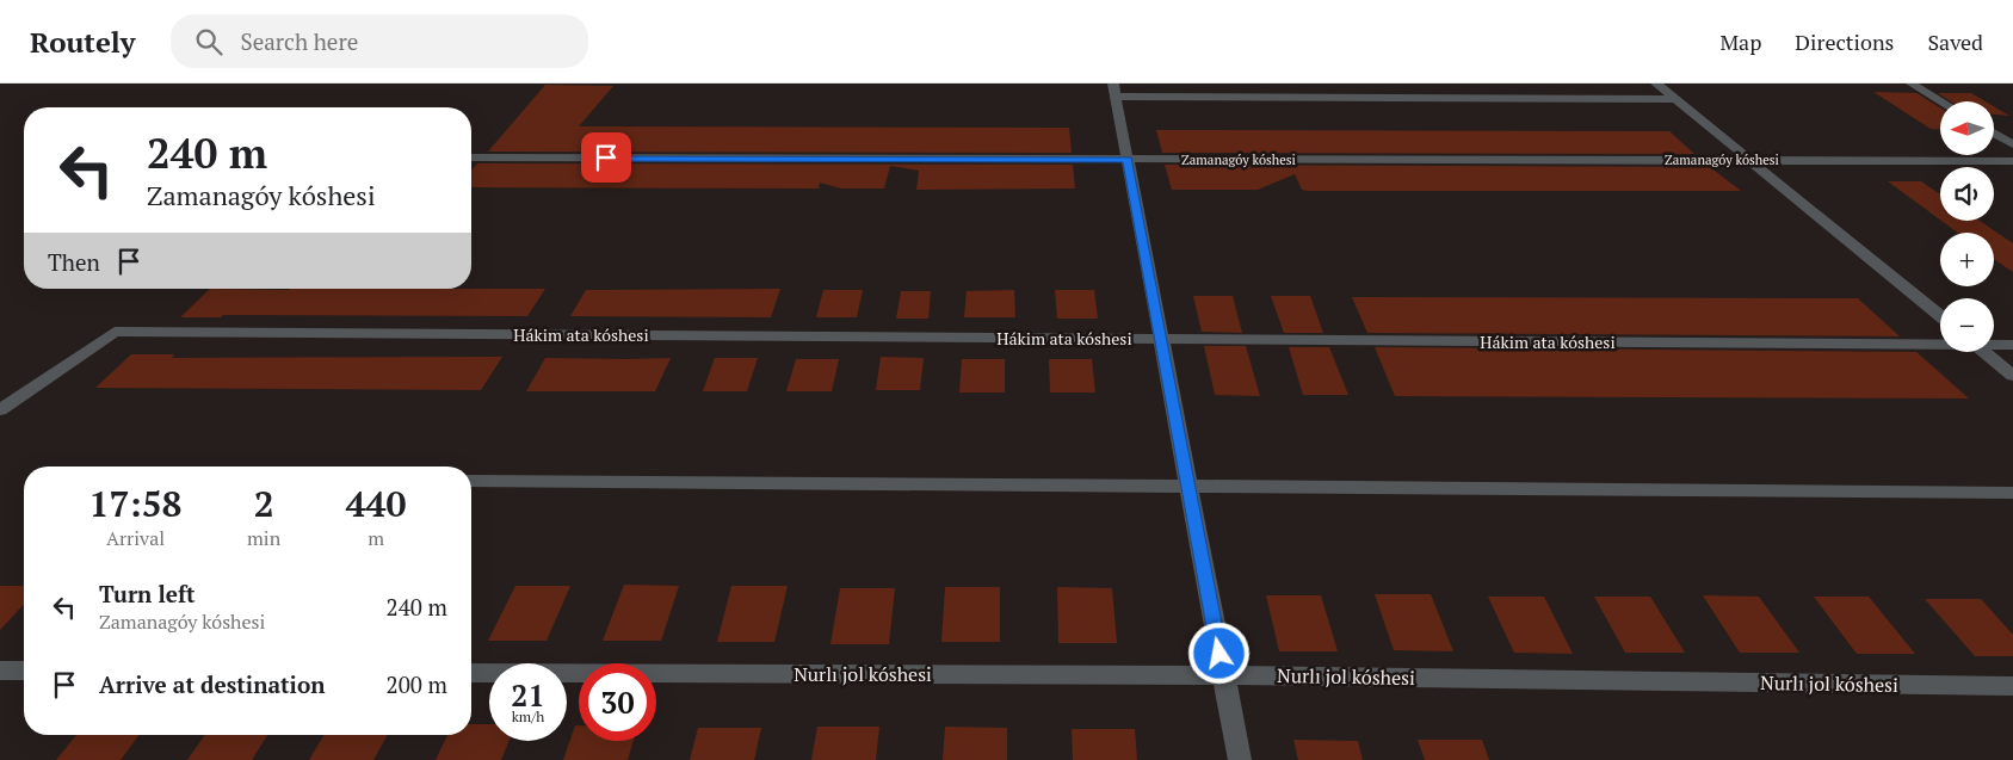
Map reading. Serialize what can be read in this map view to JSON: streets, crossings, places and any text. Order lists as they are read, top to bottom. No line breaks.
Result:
{"streets":{"street":["Zamanagóy kóshesi","Hákim ata kóshesi","Nurlı jol kóshesi"]},"north":"left","page":{"header":"Routely","search":"Search here","nav":["Map","Directions","Saved"],"map_buttons":["+","−"],"turn":["240 m","Zamanagóy kóshesi"],"then":"Then","eta":["17:58","Arrival","2","min","440","m"],"list":[{"name":"Turn left","note":"Zamanagóy kóshesi","value":"240 m"},{"name":"Arrive at destination","value":"200 m"}],"speed":"21 km/h","limit":"30"}}
